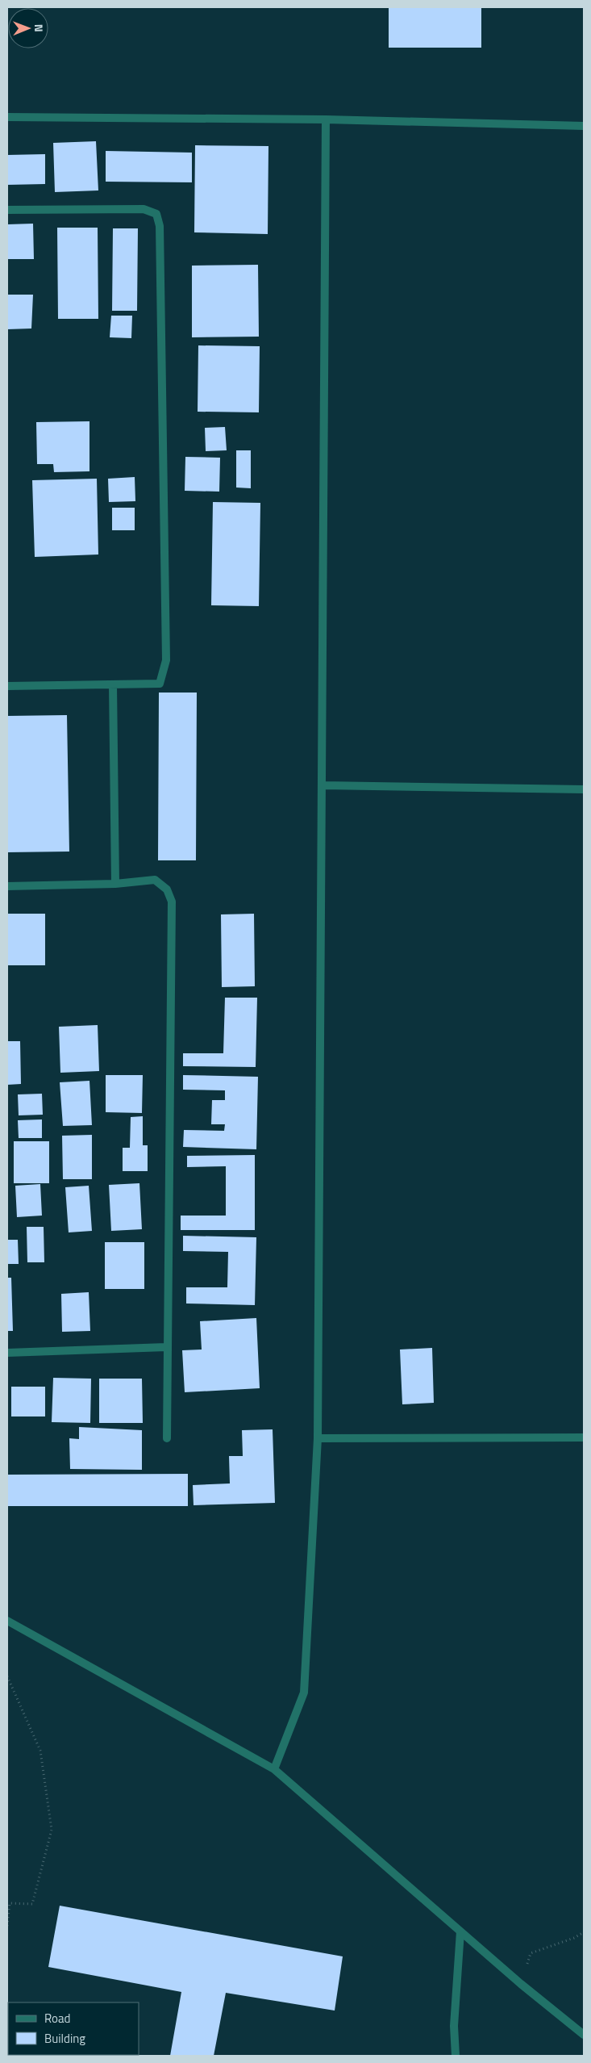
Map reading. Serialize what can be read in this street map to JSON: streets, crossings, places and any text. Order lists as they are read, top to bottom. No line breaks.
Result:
{"legend":["Road","Building"],"north":"right"}
